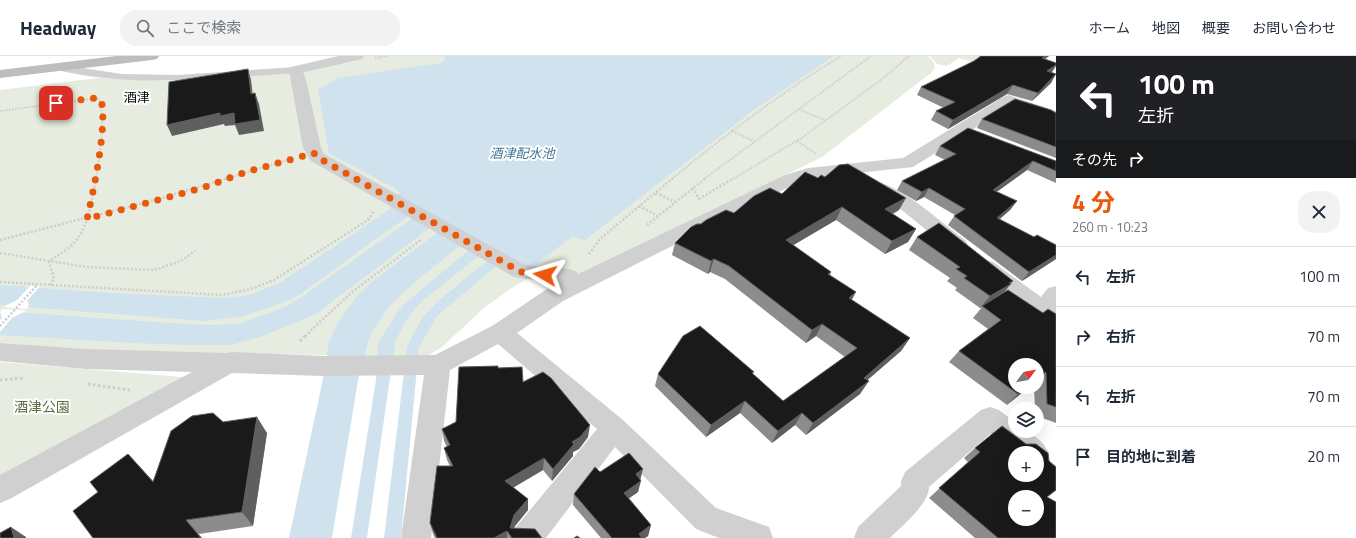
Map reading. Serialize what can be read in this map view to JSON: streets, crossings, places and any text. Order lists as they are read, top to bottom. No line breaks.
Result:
{"districts":["酒津"],"water":["酒津配水池"],"parks":["酒津公園"],"north":"top right","page":{"header":"Headway","search":"ここで検索","nav":["ホーム","地図","概要","お問い合わせ"],"turn":["100 m","左折"],"then":"その先","heading":["4 分","260 m · 10:23"],"list":[{"name":"左折","value":"100 m"},{"name":"右折","value":"70 m"},{"name":"左折","value":"70 m"},{"name":"目的地に到着","value":"20 m"}],"map_buttons":["+","−"]}}
